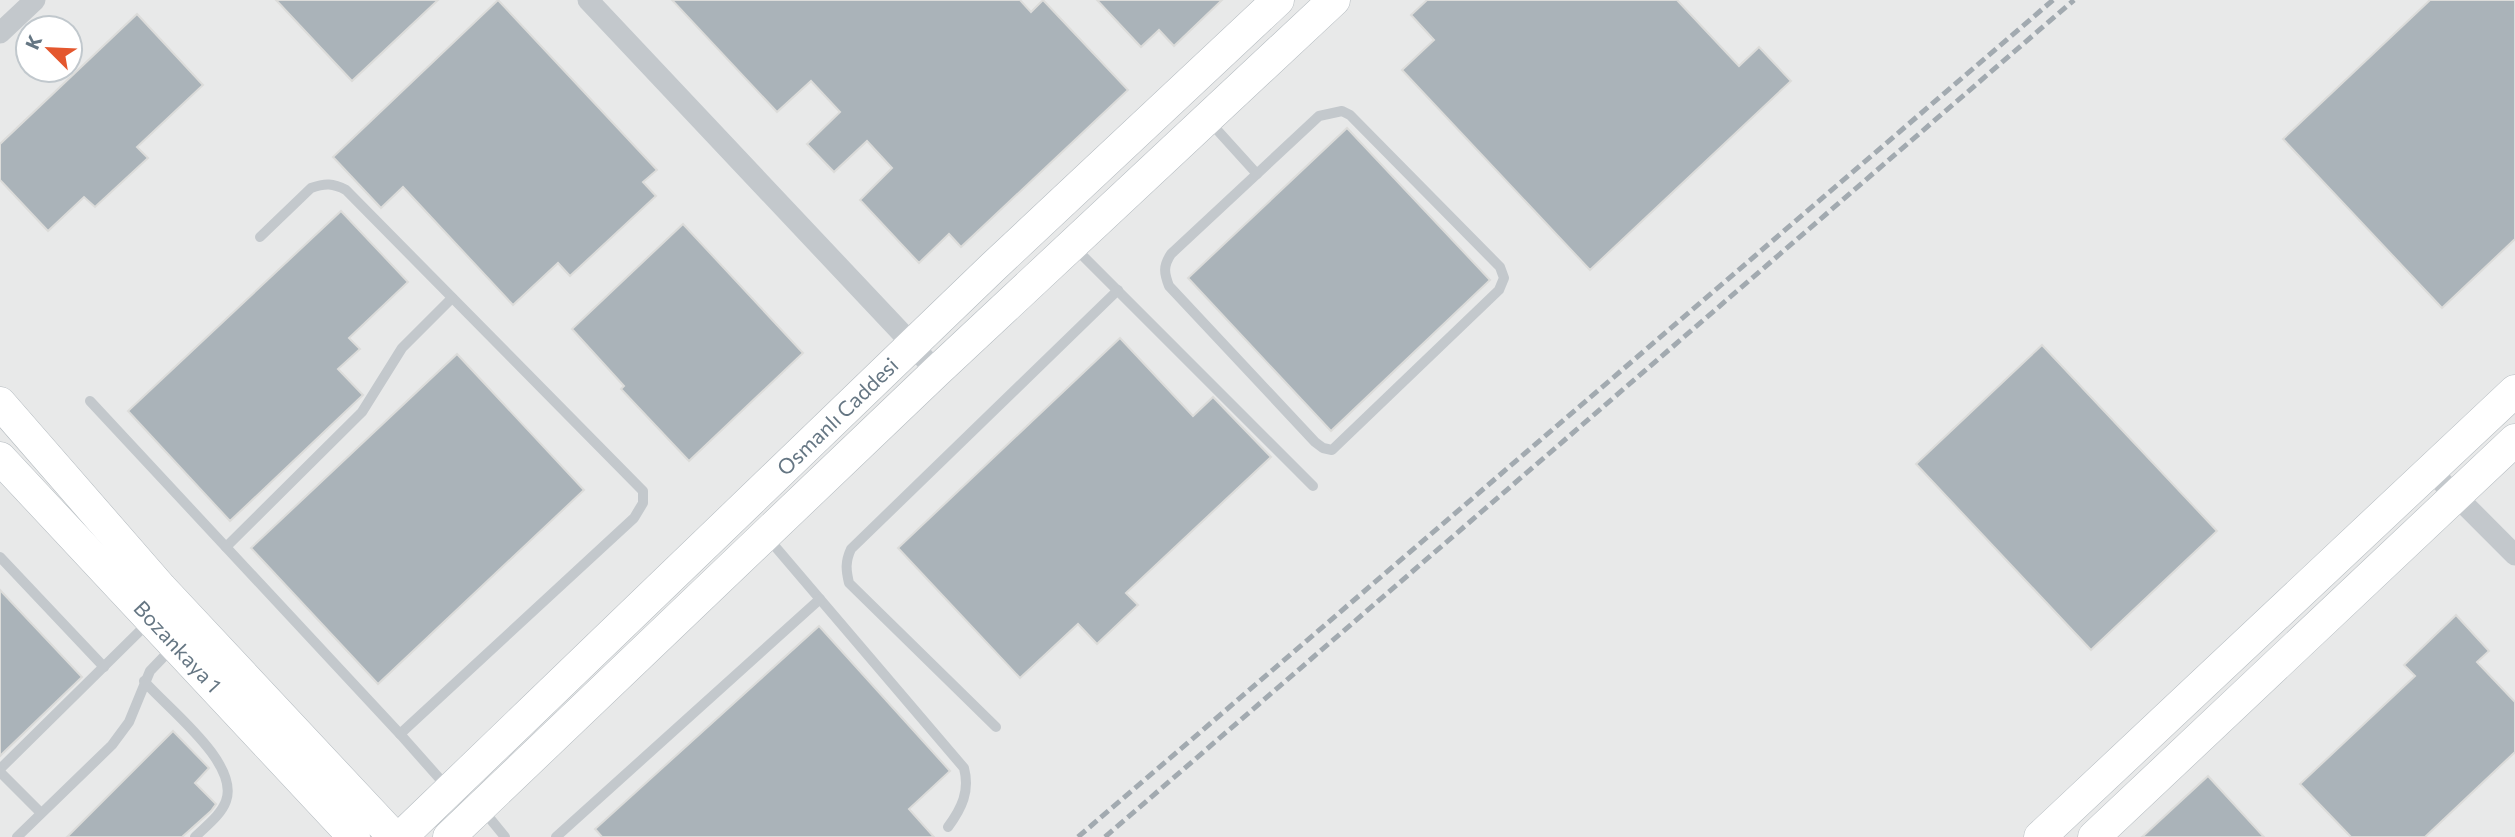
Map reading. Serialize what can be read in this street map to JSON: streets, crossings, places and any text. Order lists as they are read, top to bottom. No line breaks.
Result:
{"streets":{"street":["Osmanlı Caddesi","Bozankaya 1"]},"north":"top left"}
